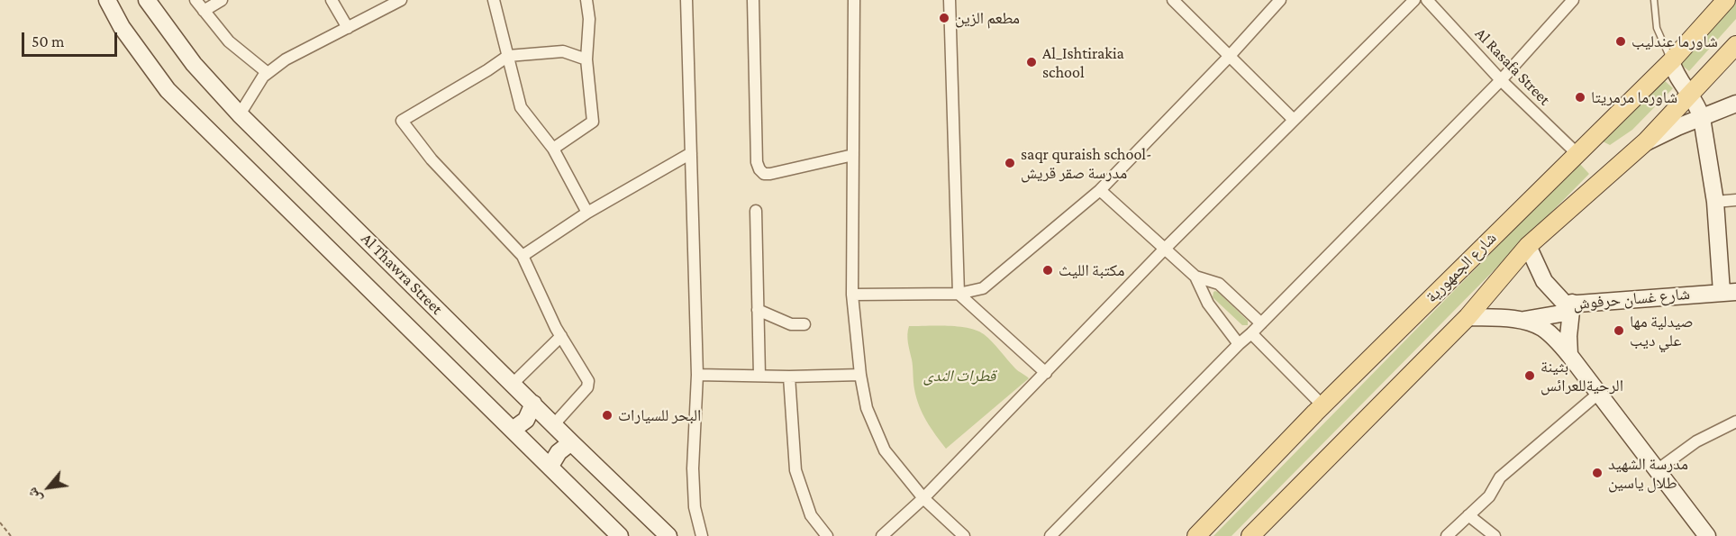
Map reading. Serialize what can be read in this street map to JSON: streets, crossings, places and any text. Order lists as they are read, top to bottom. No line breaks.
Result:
{"streets":{"main road":["شارع الجمهورية","Al Thawra Street","شارع غسان حرفوش"],"street":["Al Rasafa Street"]},"crossings":[["Al Rasafa Street","شارع الجمهورية"],["شارع الجمهورية","شارع غسان حرفوش"]],"parks":["قطرات الندى"],"places":["مطعم الزين","شاورما عندليب","Al_Ishtirakia school","شاورما مرمريتا","saqr quraish school- مدرسة صقر قريش","مكتبة الليث","صيدلية مها علي ديب","بثينة الرحيةللعرائس","البحر للسيارات","مدرسة الشهيد طلال ياسين"],"scale_bar":"50 m","north":"bottom left"}
